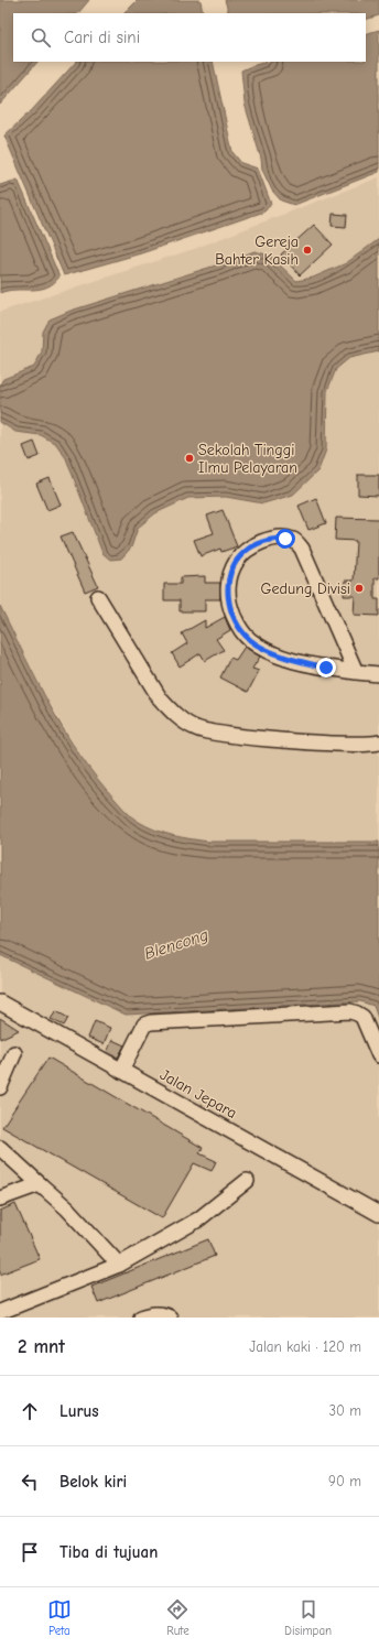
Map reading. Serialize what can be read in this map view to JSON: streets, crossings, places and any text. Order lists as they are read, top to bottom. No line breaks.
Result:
{"streets":{"lane":["Jalan Jepara"]},"water":["Blencong"],"places":["Gereja Bahter Kasih","Sekolah Tinggi Ilmu Pelayaran","Gedung Divisi"],"page":{"search":"Cari di sini","heading":["2 mnt","Jalan kaki · 120 m"],"list":[["Lurus","30 m"],["Belok kiri","90 m"],"Tiba di tujuan"],"nav":["Peta","Rute","Disimpan"]}}
